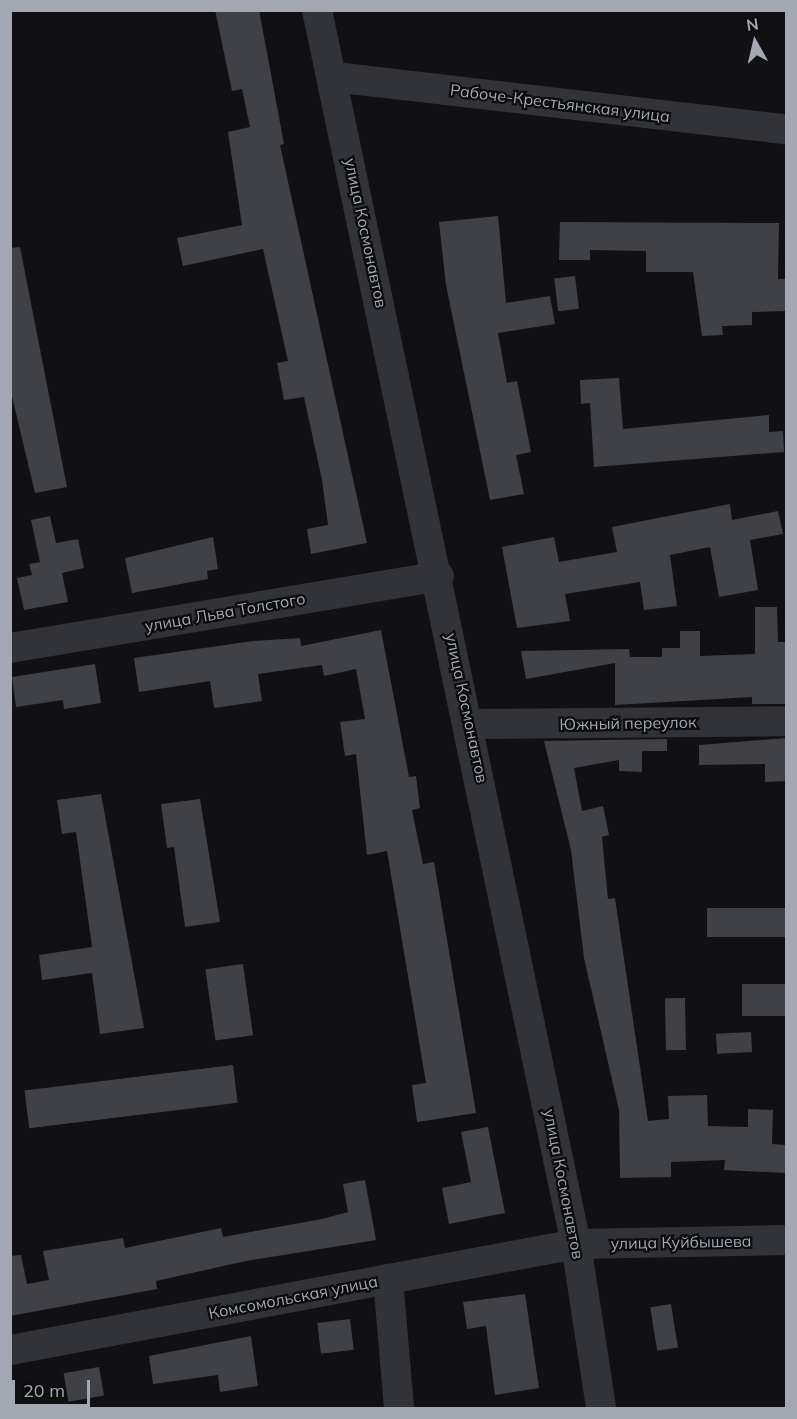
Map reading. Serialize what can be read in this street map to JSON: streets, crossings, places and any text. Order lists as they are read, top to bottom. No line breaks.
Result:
{"streets":{"street":["Рабоче-Крестьянская улица","улица Космонавтов","улица Льва Толстого","Южный переулок","улица Куйбышева","Комсомольская улица"]},"crossings":[["Рабоче-Крестьянская улица","улица Космонавтов"],["улица Космонавтов","улица Льва Толстого"],["улица Космонавтов","Южный переулок"],["улица Космонавтов","улица Куйбышева"],["улица Космонавтов","Комсомольская улица"],["улица Куйбышева","Комсомольская улица"]],"scale_bar":"20 m","north":"top"}
